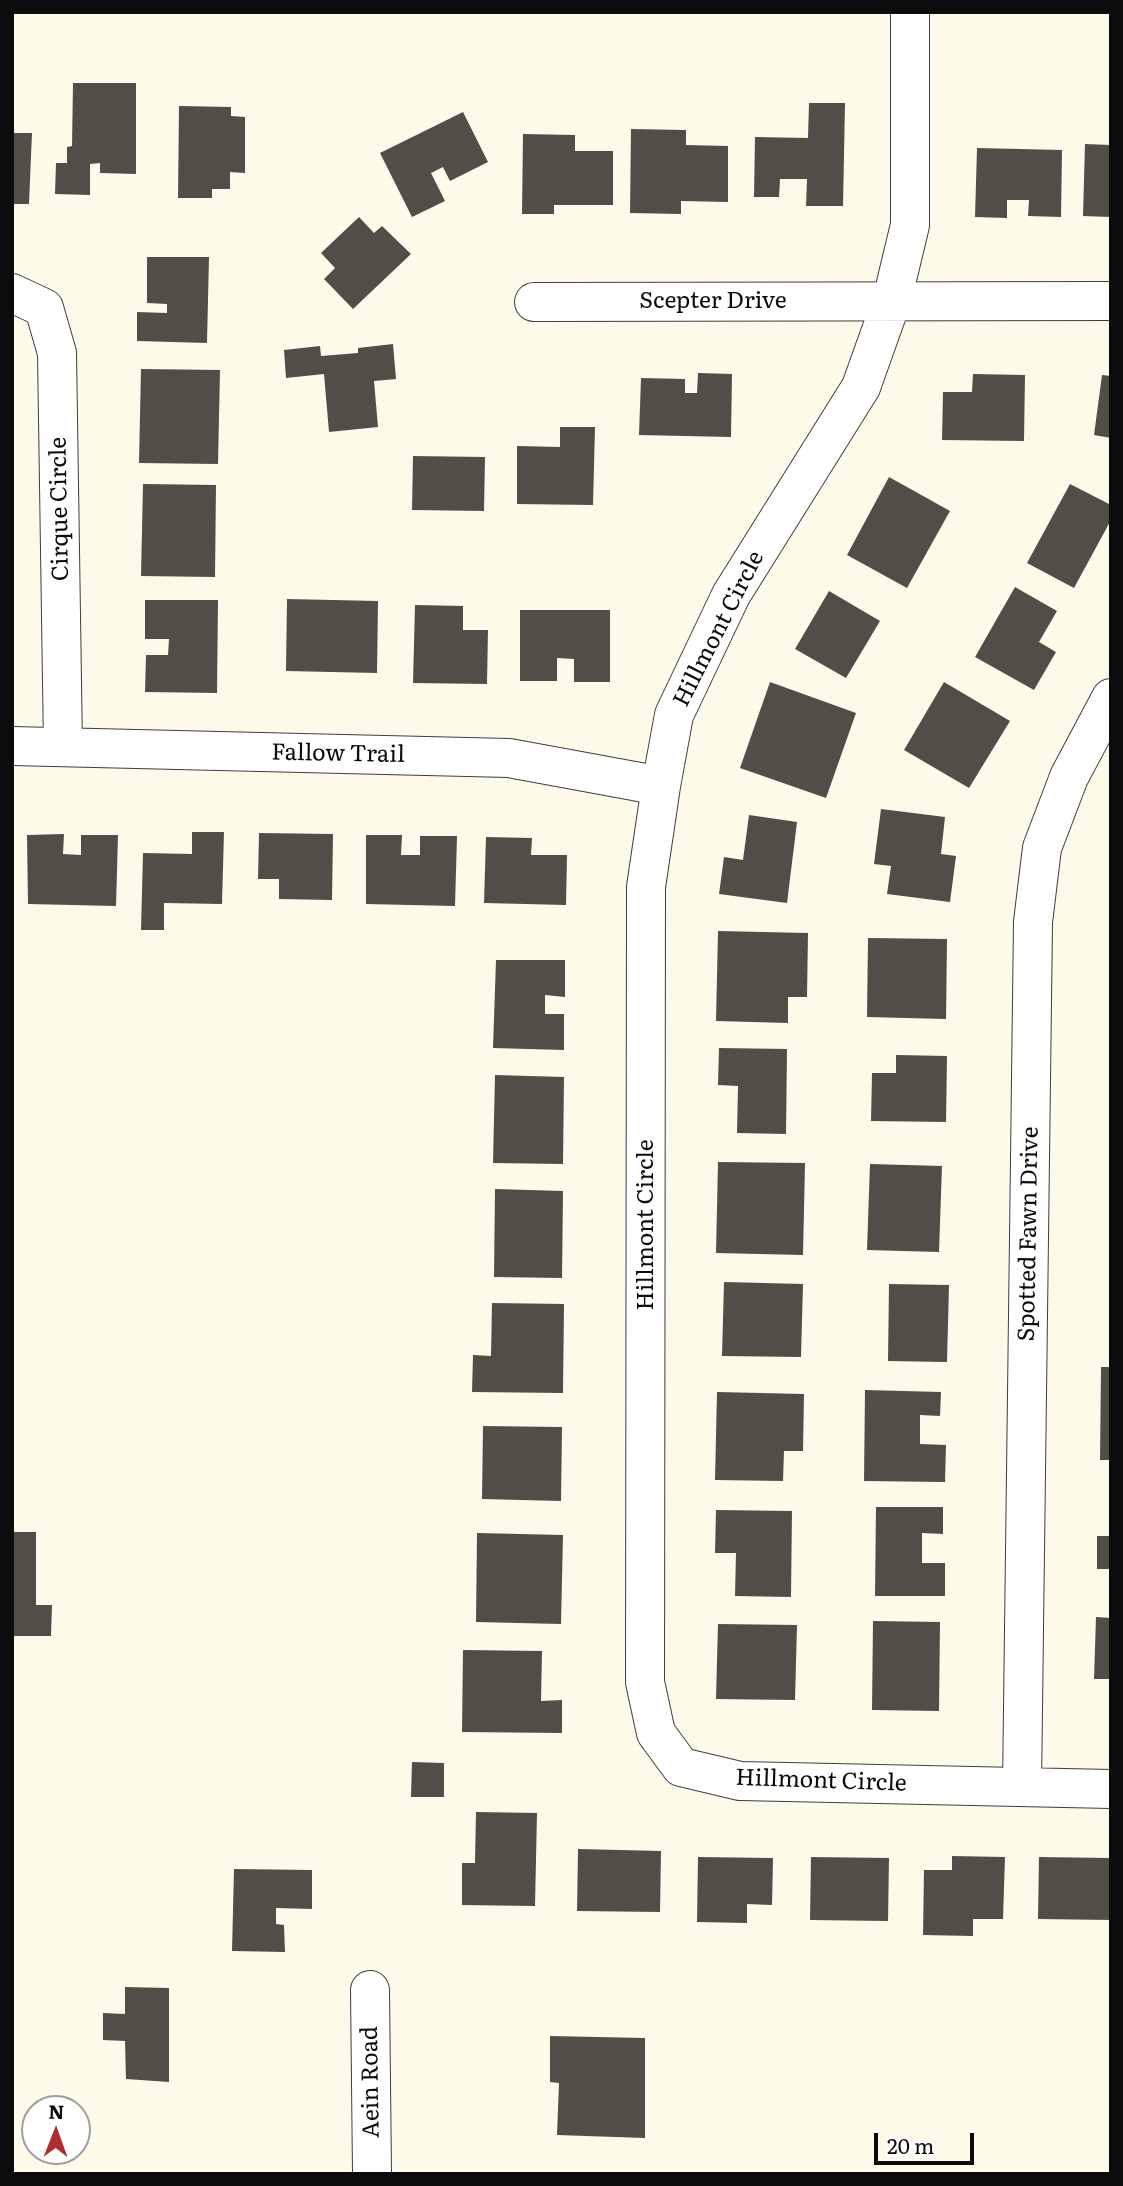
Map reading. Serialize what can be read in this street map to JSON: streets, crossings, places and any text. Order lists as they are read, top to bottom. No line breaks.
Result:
{"streets":{"street":["Scepter Drive","Cirque Circle","Hillmont Circle","Fallow Trail","Spotted Fawn Drive","Aein Road"]},"crossings":[["Scepter Drive","Hillmont Circle"],["Cirque Circle","Fallow Trail"],["Hillmont Circle","Fallow Trail"],["Hillmont Circle","Spotted Fawn Drive"]],"scale_bar":"20 m","north":"top"}
